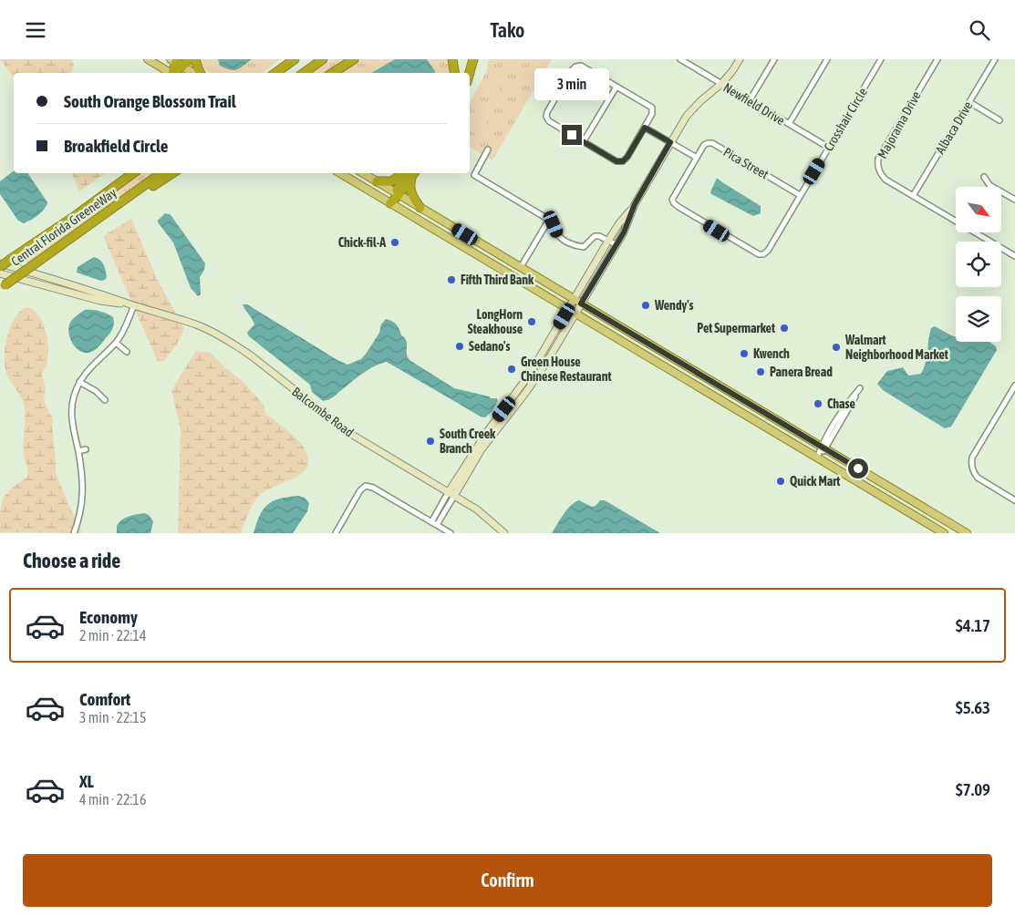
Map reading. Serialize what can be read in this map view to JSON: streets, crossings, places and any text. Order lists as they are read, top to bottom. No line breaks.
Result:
{"streets":{"highway":["Central Florida GreeneWay"],"street":["Newfield Drive","Crosshair Circle","Majorama Drive","Albaca Drive","Pica Street","Balcombe Road"]},"crossings":[["Newfield Drive","Crosshair Circle"],["Crosshair Circle","Pica Street"],["Majorama Drive","Albaca Drive"],["Central Florida GreeneWay","Balcombe Road"]],"places":["Chick-fil-A","Fifth Third Bank","Wendy's","LongHorn Steakhouse","Pet Supermarket","Sedano's","Walmart Neighborhood Market","Kwench","Green House Chinese Restaurant","Panera Bread","Chase","South Creek Branch","Quick Mart"],"north":"bottom right","page":{"header":"Tako","bubble":"3 min","banner":["South Orange Blossom Trail","Broakfield Circle"],"heading":"Choose a ride","list":[{"name":"Economy","note":"2 min · 22:14","value":"$4.17"},{"name":"Comfort","note":"3 min · 22:15","value":"$5.63"},{"name":"XL","note":"4 min · 22:16","value":"$7.09"}],"buttons":"Confirm"}}
